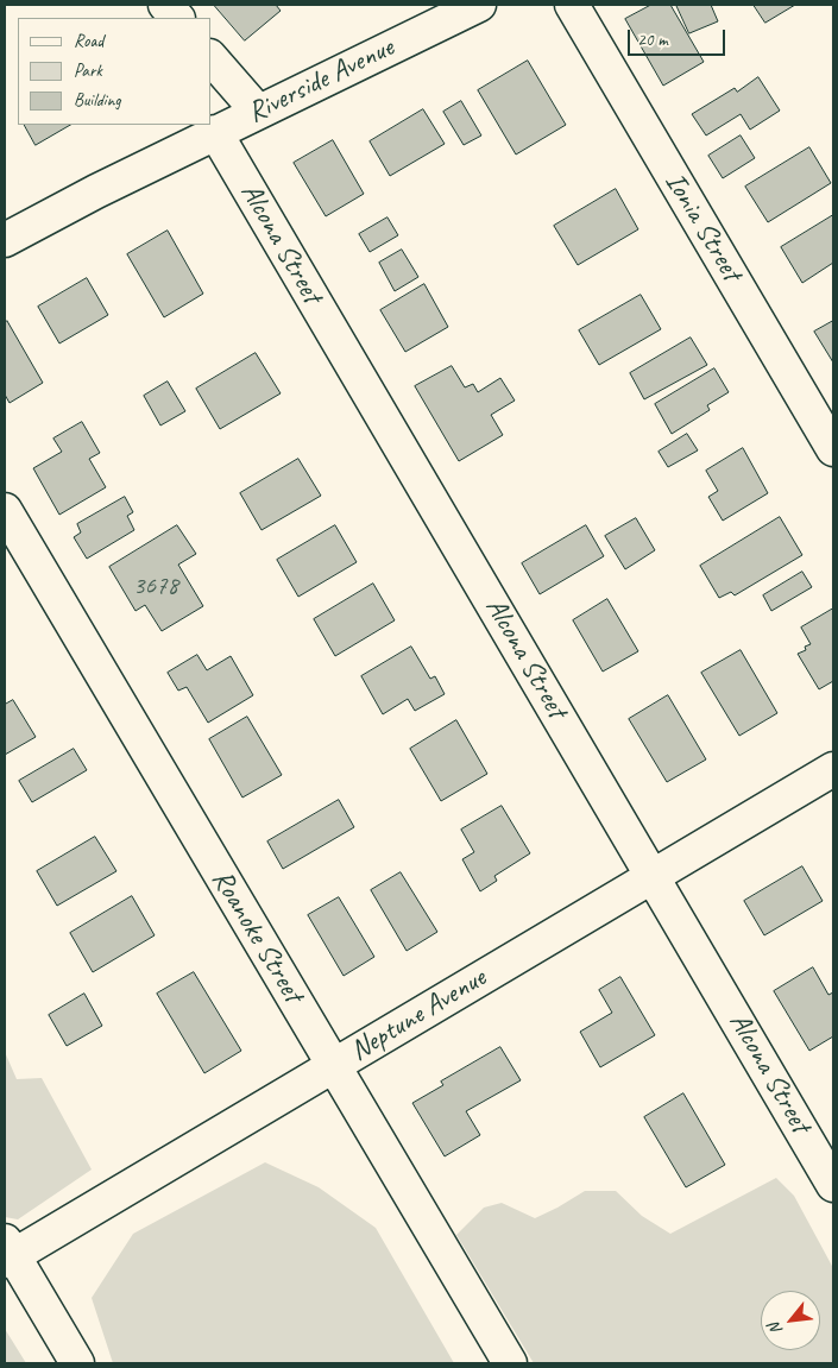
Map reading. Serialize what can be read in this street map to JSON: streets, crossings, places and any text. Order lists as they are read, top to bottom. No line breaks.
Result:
{"streets":{"street":["Riverside Avenue","Ionia Street","Alcona Street","Roanoke Street","Neptune Avenue"]},"crossings":[["Riverside Avenue","Alcona Street"],["Alcona Street","Neptune Avenue"],["Roanoke Street","Neptune Avenue"]],"house_numbers":["3678"],"legend":["Road","Park","Building"],"scale_bar":"20 m","north":"bottom left"}
